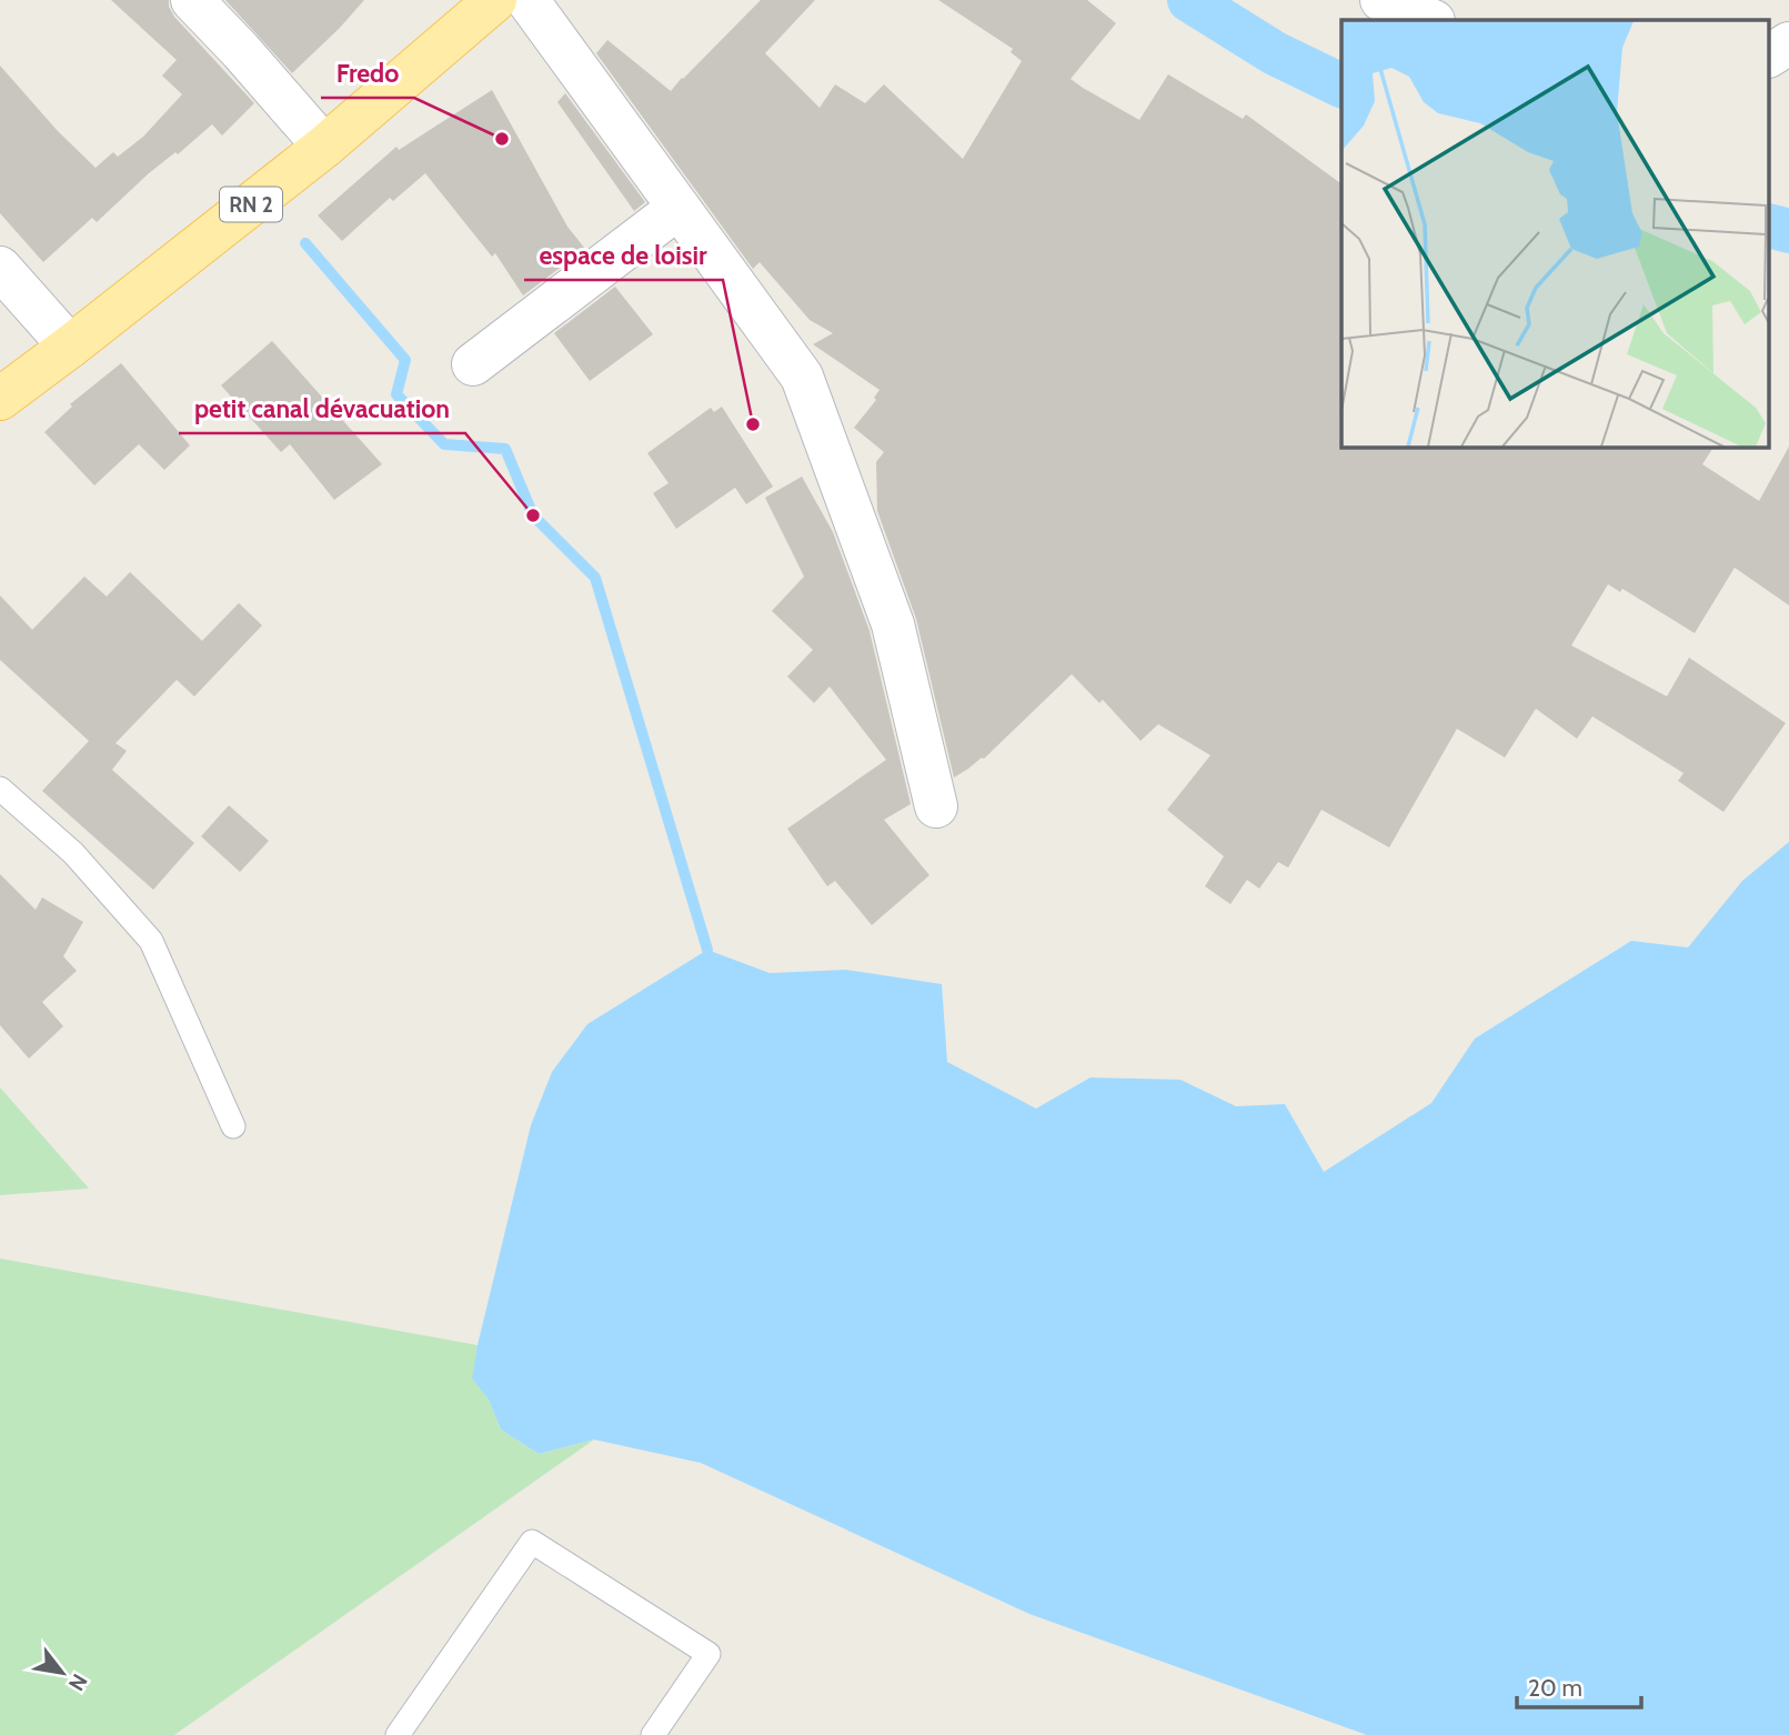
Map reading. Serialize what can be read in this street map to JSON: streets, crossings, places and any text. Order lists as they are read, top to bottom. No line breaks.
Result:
{"streets":{"main road":["RN 2"]},"places":["Fredo","espace de loisir","petit canal dévacuation"],"scale_bar":"20 m","north":"bottom right"}
